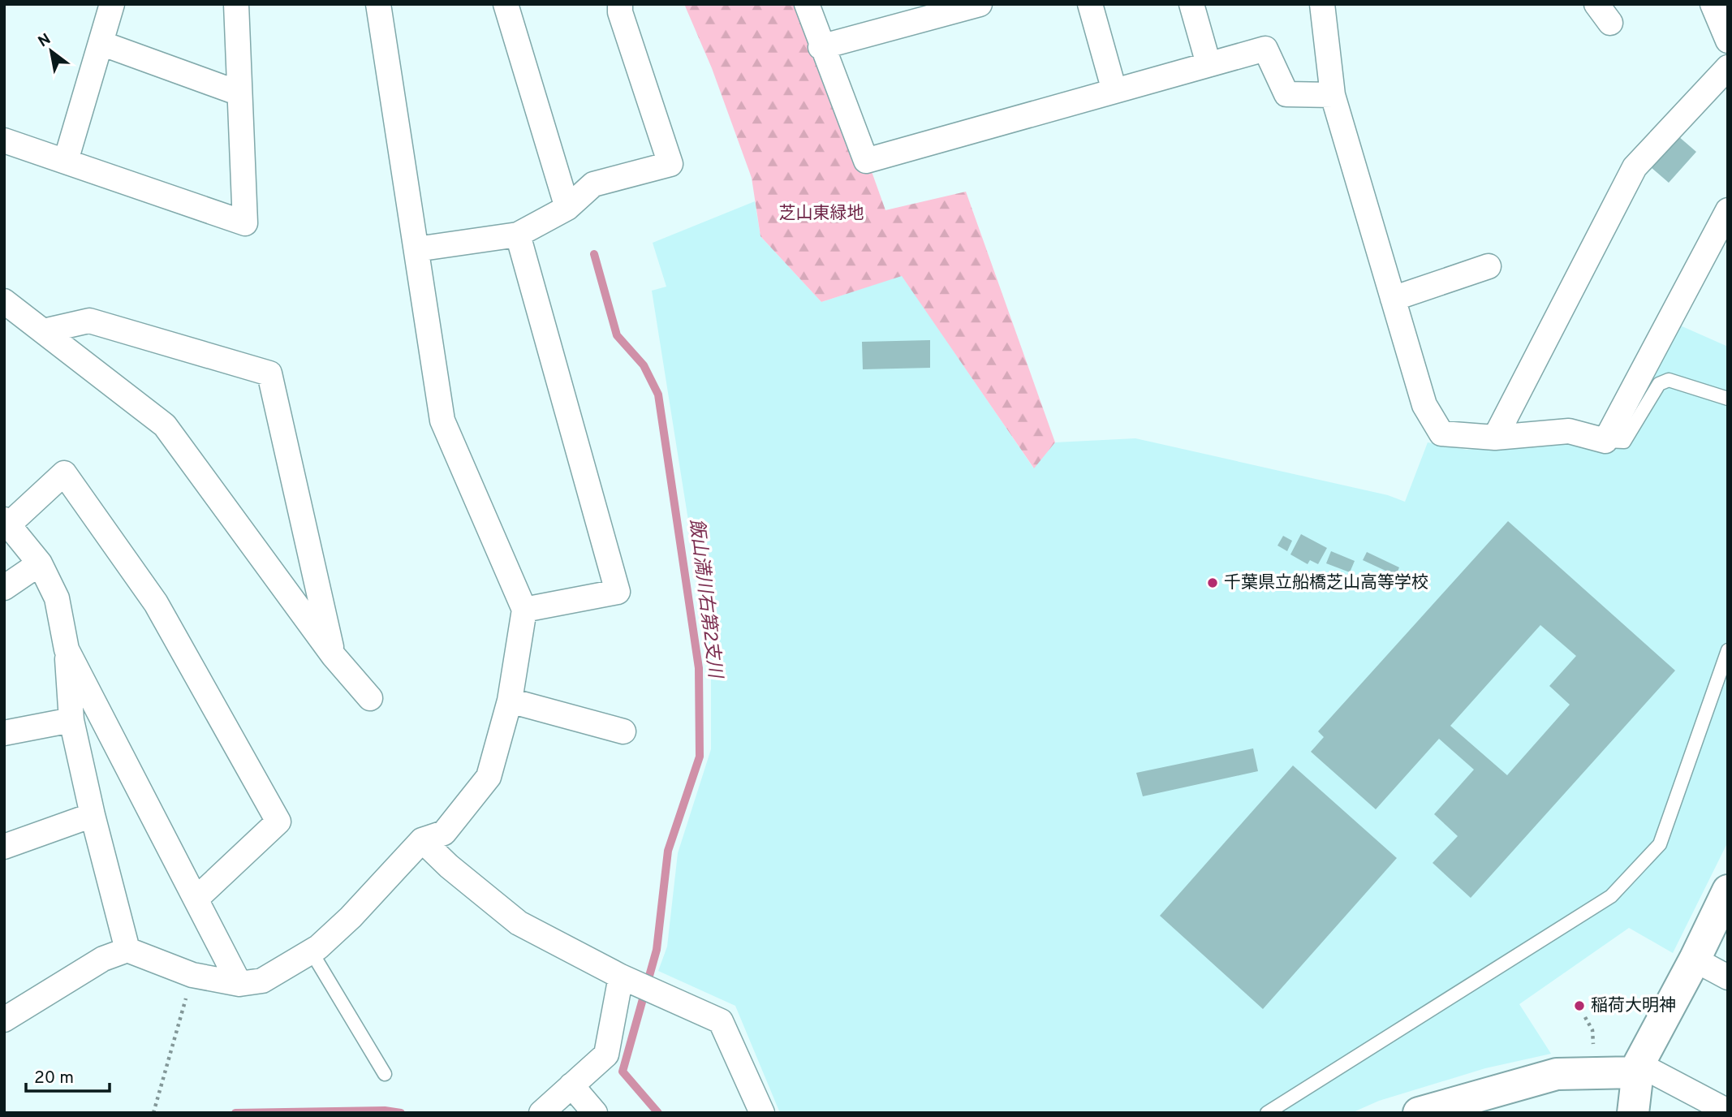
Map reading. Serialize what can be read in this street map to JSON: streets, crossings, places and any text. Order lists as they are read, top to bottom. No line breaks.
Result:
{"water":["飯山満川右第2支川"],"parks":["芝山東緑地"],"places":["千葉県立船橋芝山高等学校","稲荷大明神"],"scale_bar":"20 m","north":"top left"}
